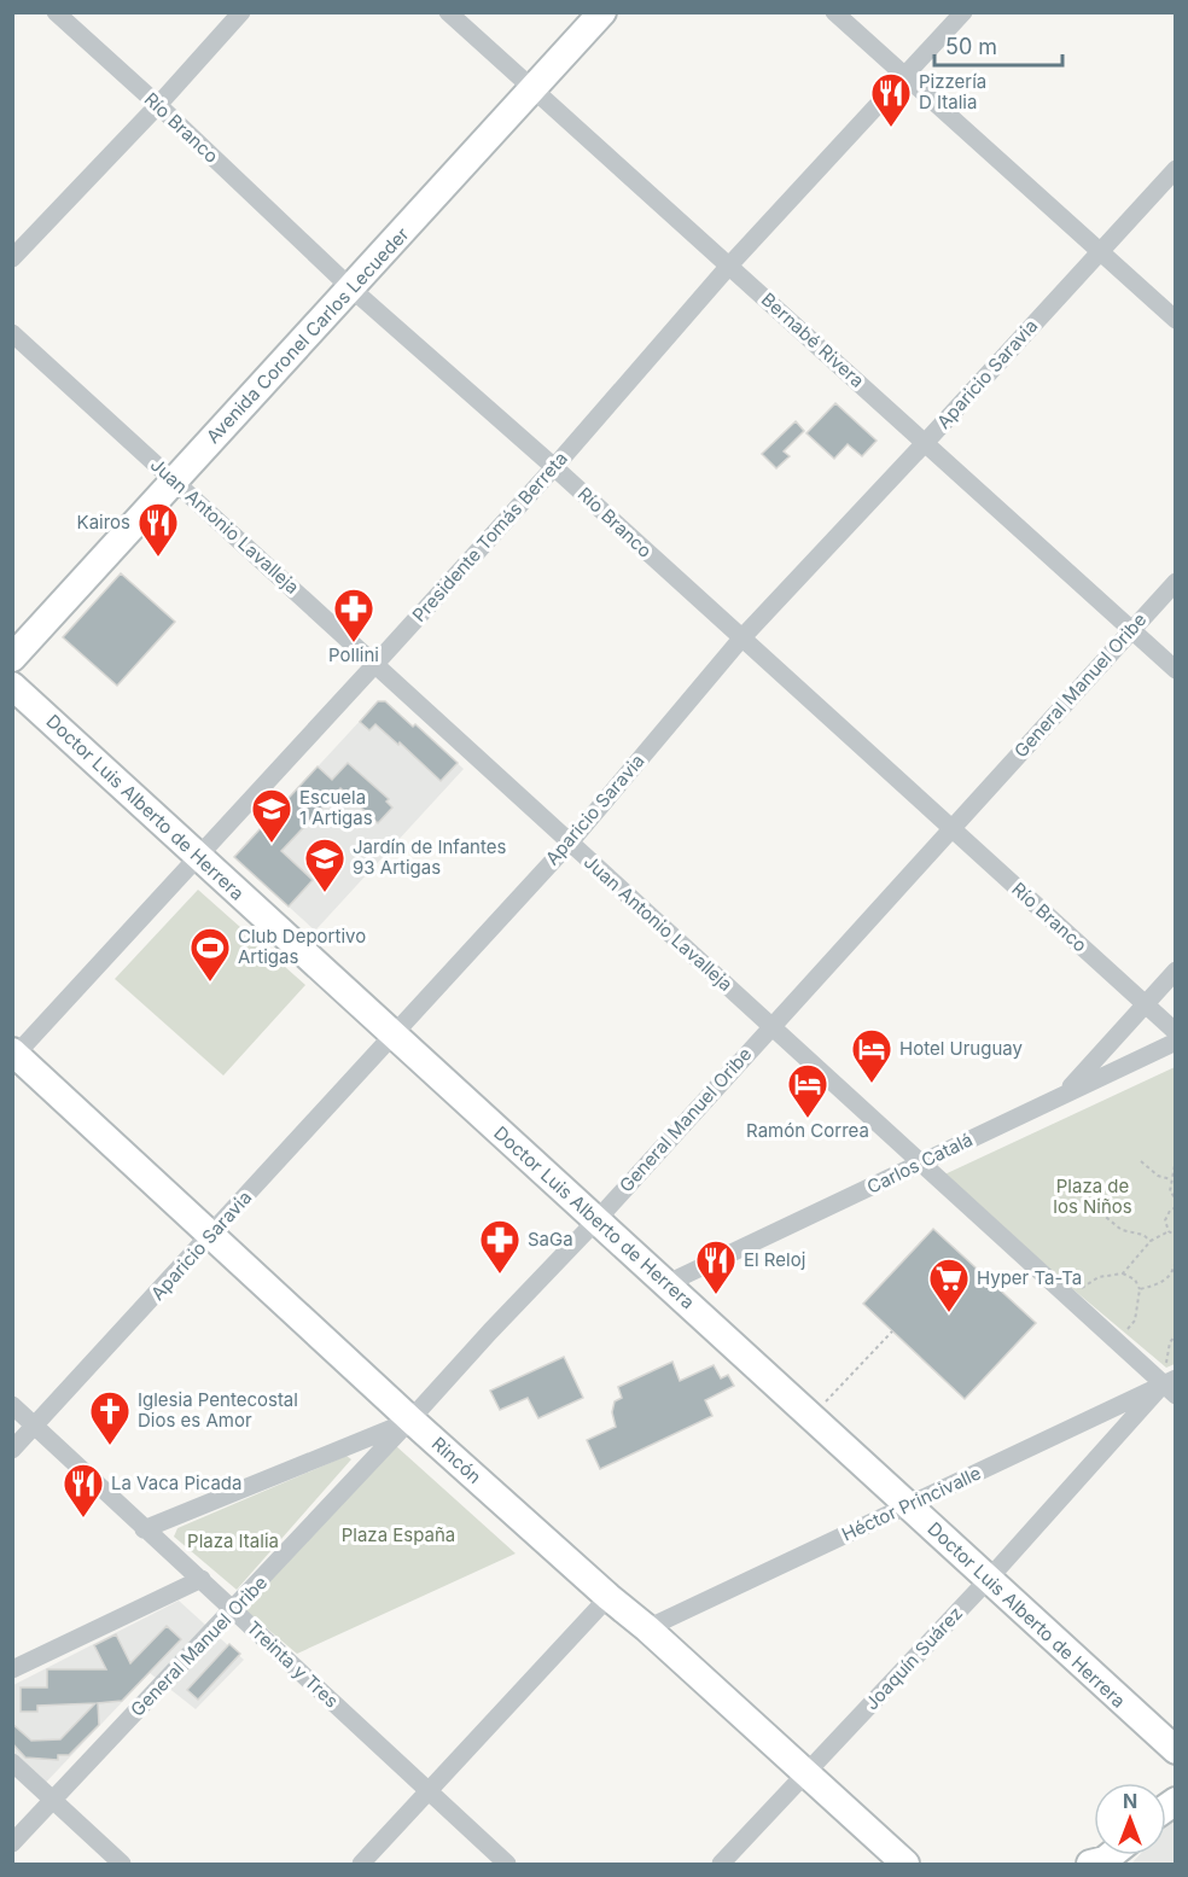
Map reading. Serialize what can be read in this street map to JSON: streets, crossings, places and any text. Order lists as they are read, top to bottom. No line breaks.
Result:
{"streets":{"main road":["Avenida Coronel Carlos Lecueder","Doctor Luis Alberto de Herrera","Rincón"],"street":["Río Branco","Bernabé Rivera","Aparicio Saravia","Juan Antonio Lavalleja","Presidente Tomás Berreta","General Manuel Oribe","Carlos Catalá","Héctor Princivalle","Joaquín Suárez","Treinta y Tres"]},"crossings":[["Río Branco","Avenida Coronel Carlos Lecueder"],["Río Branco","Aparicio Saravia"],["Río Branco","Presidente Tomás Berreta"],["Río Branco","General Manuel Oribe"],["Avenida Coronel Carlos Lecueder","Bernabé Rivera"],["Avenida Coronel Carlos Lecueder","Juan Antonio Lavalleja"],["Bernabé Rivera","Aparicio Saravia"],["Bernabé Rivera","Presidente Tomás Berreta"],["Bernabé Rivera","General Manuel Oribe"],["Aparicio Saravia","Juan Antonio Lavalleja"],["Aparicio Saravia","Doctor Luis Alberto de Herrera"],["Aparicio Saravia","Rincón"],["Aparicio Saravia","Treinta y Tres"],["Juan Antonio Lavalleja","Presidente Tomás Berreta"],["Juan Antonio Lavalleja","General Manuel Oribe"],["Juan Antonio Lavalleja","Carlos Catalá"],["Juan Antonio Lavalleja","Héctor Princivalle"],["Juan Antonio Lavalleja","Joaquín Suárez"],["Presidente Tomás Berreta","Doctor Luis Alberto de Herrera"],["Presidente Tomás Berreta","Rincón"],["General Manuel Oribe","Doctor Luis Alberto de Herrera"],["General Manuel Oribe","Rincón"],["General Manuel Oribe","Treinta y Tres"],["Doctor Luis Alberto de Herrera","Carlos Catalá"],["Doctor Luis Alberto de Herrera","Héctor Princivalle"],["Doctor Luis Alberto de Herrera","Joaquín Suárez"],["Rincón","Héctor Princivalle"],["Rincón","Joaquín Suárez"],["Héctor Princivalle","Joaquín Suárez"]],"parks":["Plaza de los Niños","Plaza España","Plaza Italia"],"places":{"restaurant":["Pizzería D Italia","Kairos","El Reloj","La Vaca Picada"],"pharmacy":["Pollini","SaGa"],"school or university":["Escuela 1 Artigas","Jardín de Infantes 93 Artigas"],"sports":["Club Deportivo Artigas"],"hotel":["Hotel Uruguay","Ramón Correa"],"supermarket":["Hyper Ta-Ta"],"church":["Iglesia Pentecostal Dios es Amor"]},"scale_bar":"50 m","north":"top"}
